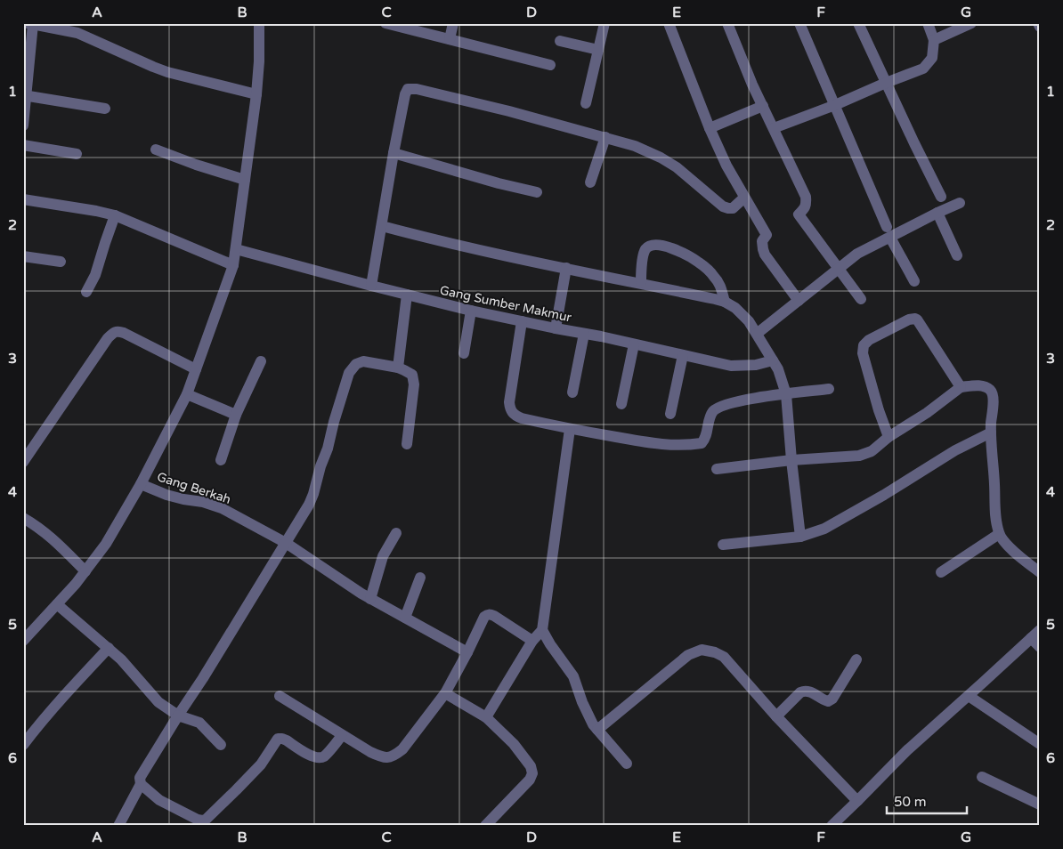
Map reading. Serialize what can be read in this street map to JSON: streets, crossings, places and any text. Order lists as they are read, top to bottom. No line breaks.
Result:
{"streets":{"street":["Gang Sumber Makmur","Gang Berkah"]},"scale_bar":"50 m","grid":{"columns":["A","B","C","D","E","F","G"],"rows":["1","2","3","4","5","6"]}}
